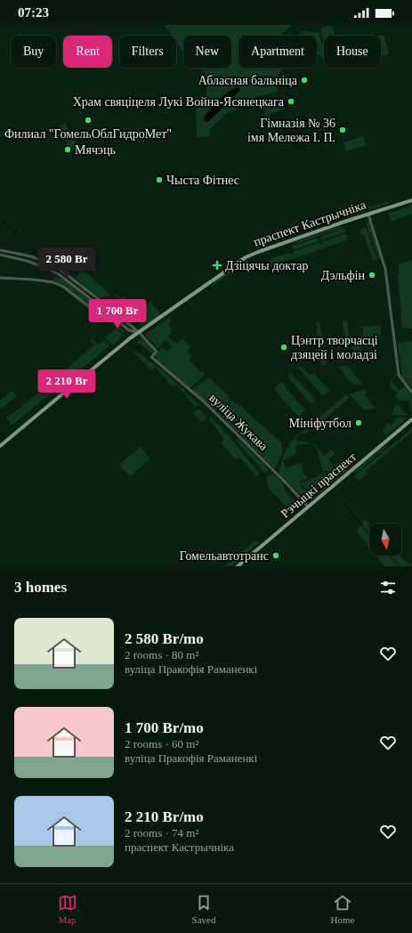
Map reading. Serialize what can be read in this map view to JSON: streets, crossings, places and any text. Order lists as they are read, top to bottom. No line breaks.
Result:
{"streets":{"main road":["праспект Кастрычніка","Рэчыцкі праспект"],"street":["вуліца Жукава"]},"crossings":[["праспект Кастрычніка","вуліца Жукава"],["вуліца Жукава","Рэчыцкі праспект"]],"places":{"other":["Абласная бальніца","Храм свяціцеля Лукі Война-Ясянецкага","Филиал \"ГомельОблГидроМет\"","Гімназія № 36 імя Мележа І. П.","Мячэць","Чыста Фітнес","Дэльфін","Цэнтр творчасці дзяцей і моладзі","Мініфутбол","Гомельавтотранс"],"health":["Дзіцячы доктар"]},"north":"bottom","page":{"status":"07:23","chip":["Buy","Rent","Filters","New","Apartment","House"],"price":["2 580 Br","1 700 Br","2 210 Br"],"heading":"3 homes","list":[{"name":"2 580 Br/mo","note":"2 rooms · 80 m² · вуліца Пракофія Раманенкі"},{"name":"1 700 Br/mo","note":"2 rooms · 60 m² · вуліца Пракофія Раманенкі"},{"name":"2 210 Br/mo","note":"2 rooms · 74 m² · праспект Кастрычніка"}],"tabs":["Map","Saved","Home"]}}
